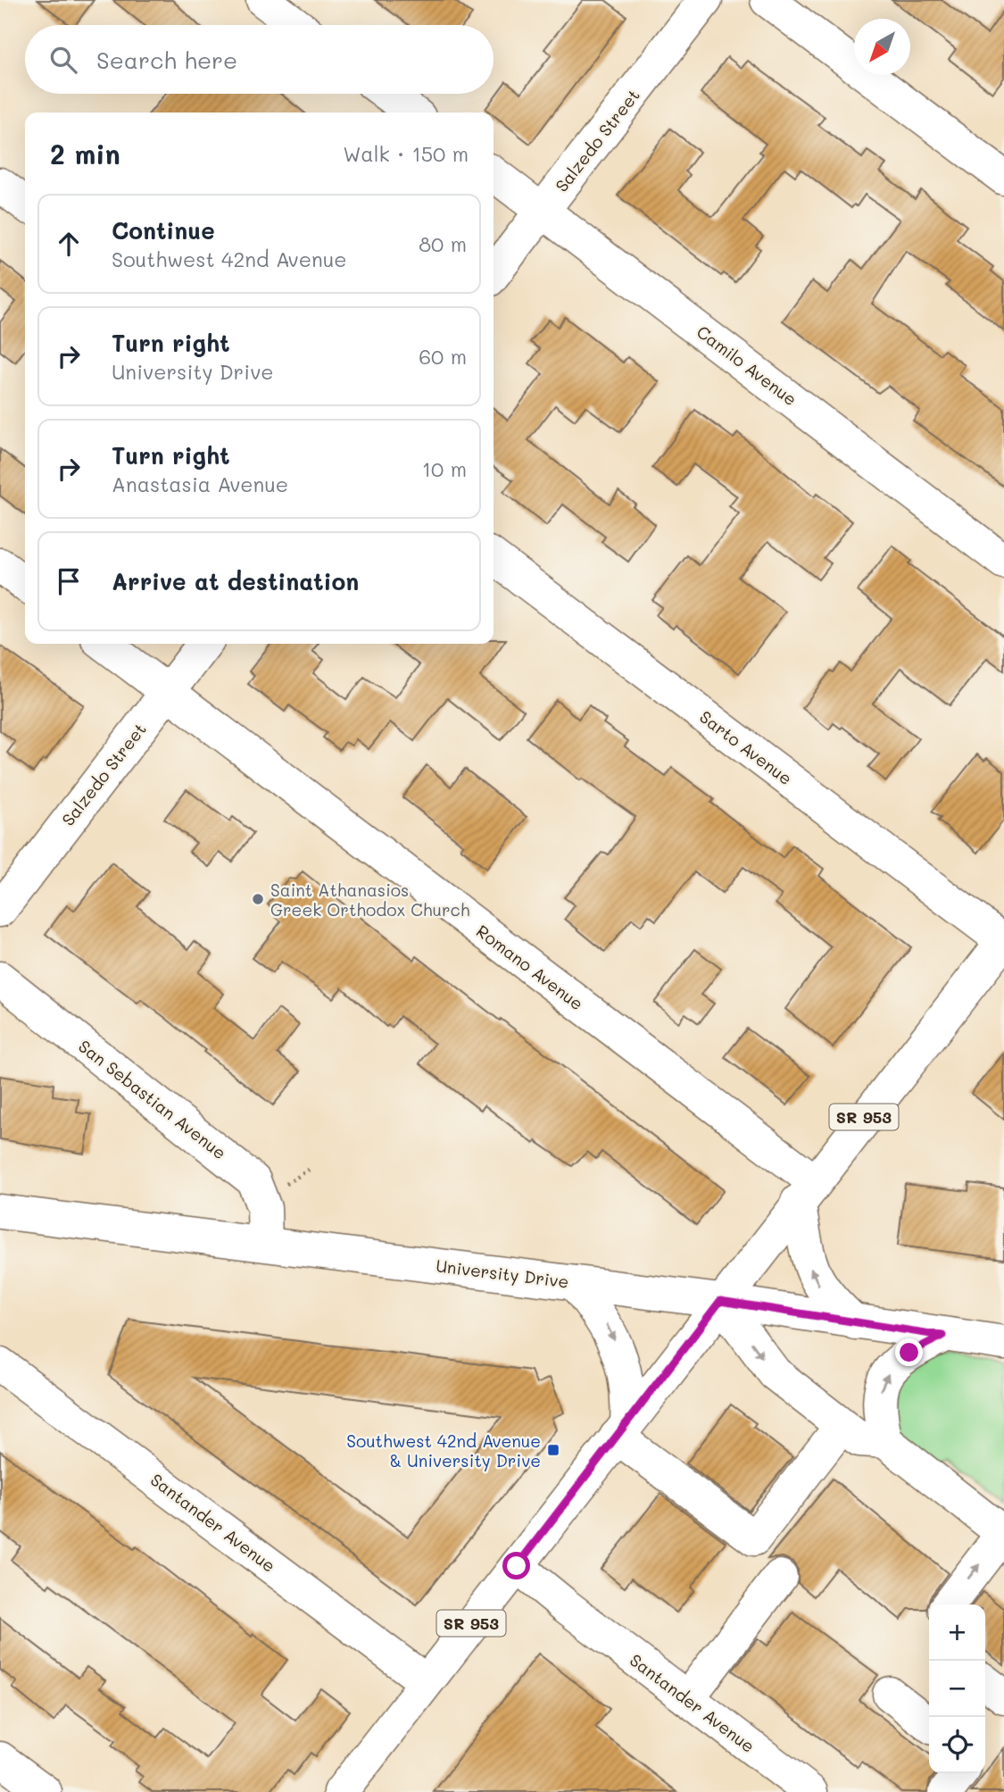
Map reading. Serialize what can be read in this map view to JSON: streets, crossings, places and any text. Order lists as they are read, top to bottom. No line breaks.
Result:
{"streets":{"street":["Salzedo Street","Camilo Avenue","Sarto Avenue","Romano Avenue","San Sebastian Avenue","SR 953","University Drive","Santander Avenue"]},"crossings":[["Salzedo Street","Camilo Avenue"],["Salzedo Street","Romano Avenue"],["Sarto Avenue","SR 953"],["Romano Avenue","SR 953"],["San Sebastian Avenue","University Drive"],["SR 953","University Drive"],["SR 953","Santander Avenue"]],"places":{"other":["Saint Athanasios Greek Orthodox Church"],"transit":["Southwest 42nd Avenue & University Drive"]},"north":"bottom left","page":{"search":"Search here","heading":["2 min","Walk · 150 m"],"list":[["Continue","Southwest 42nd Avenue","80 m"],["Turn right","University Drive","60 m"],["Turn right","Anastasia Avenue","10 m"],"Arrive at destination"],"map_buttons":["+","−"]}}
